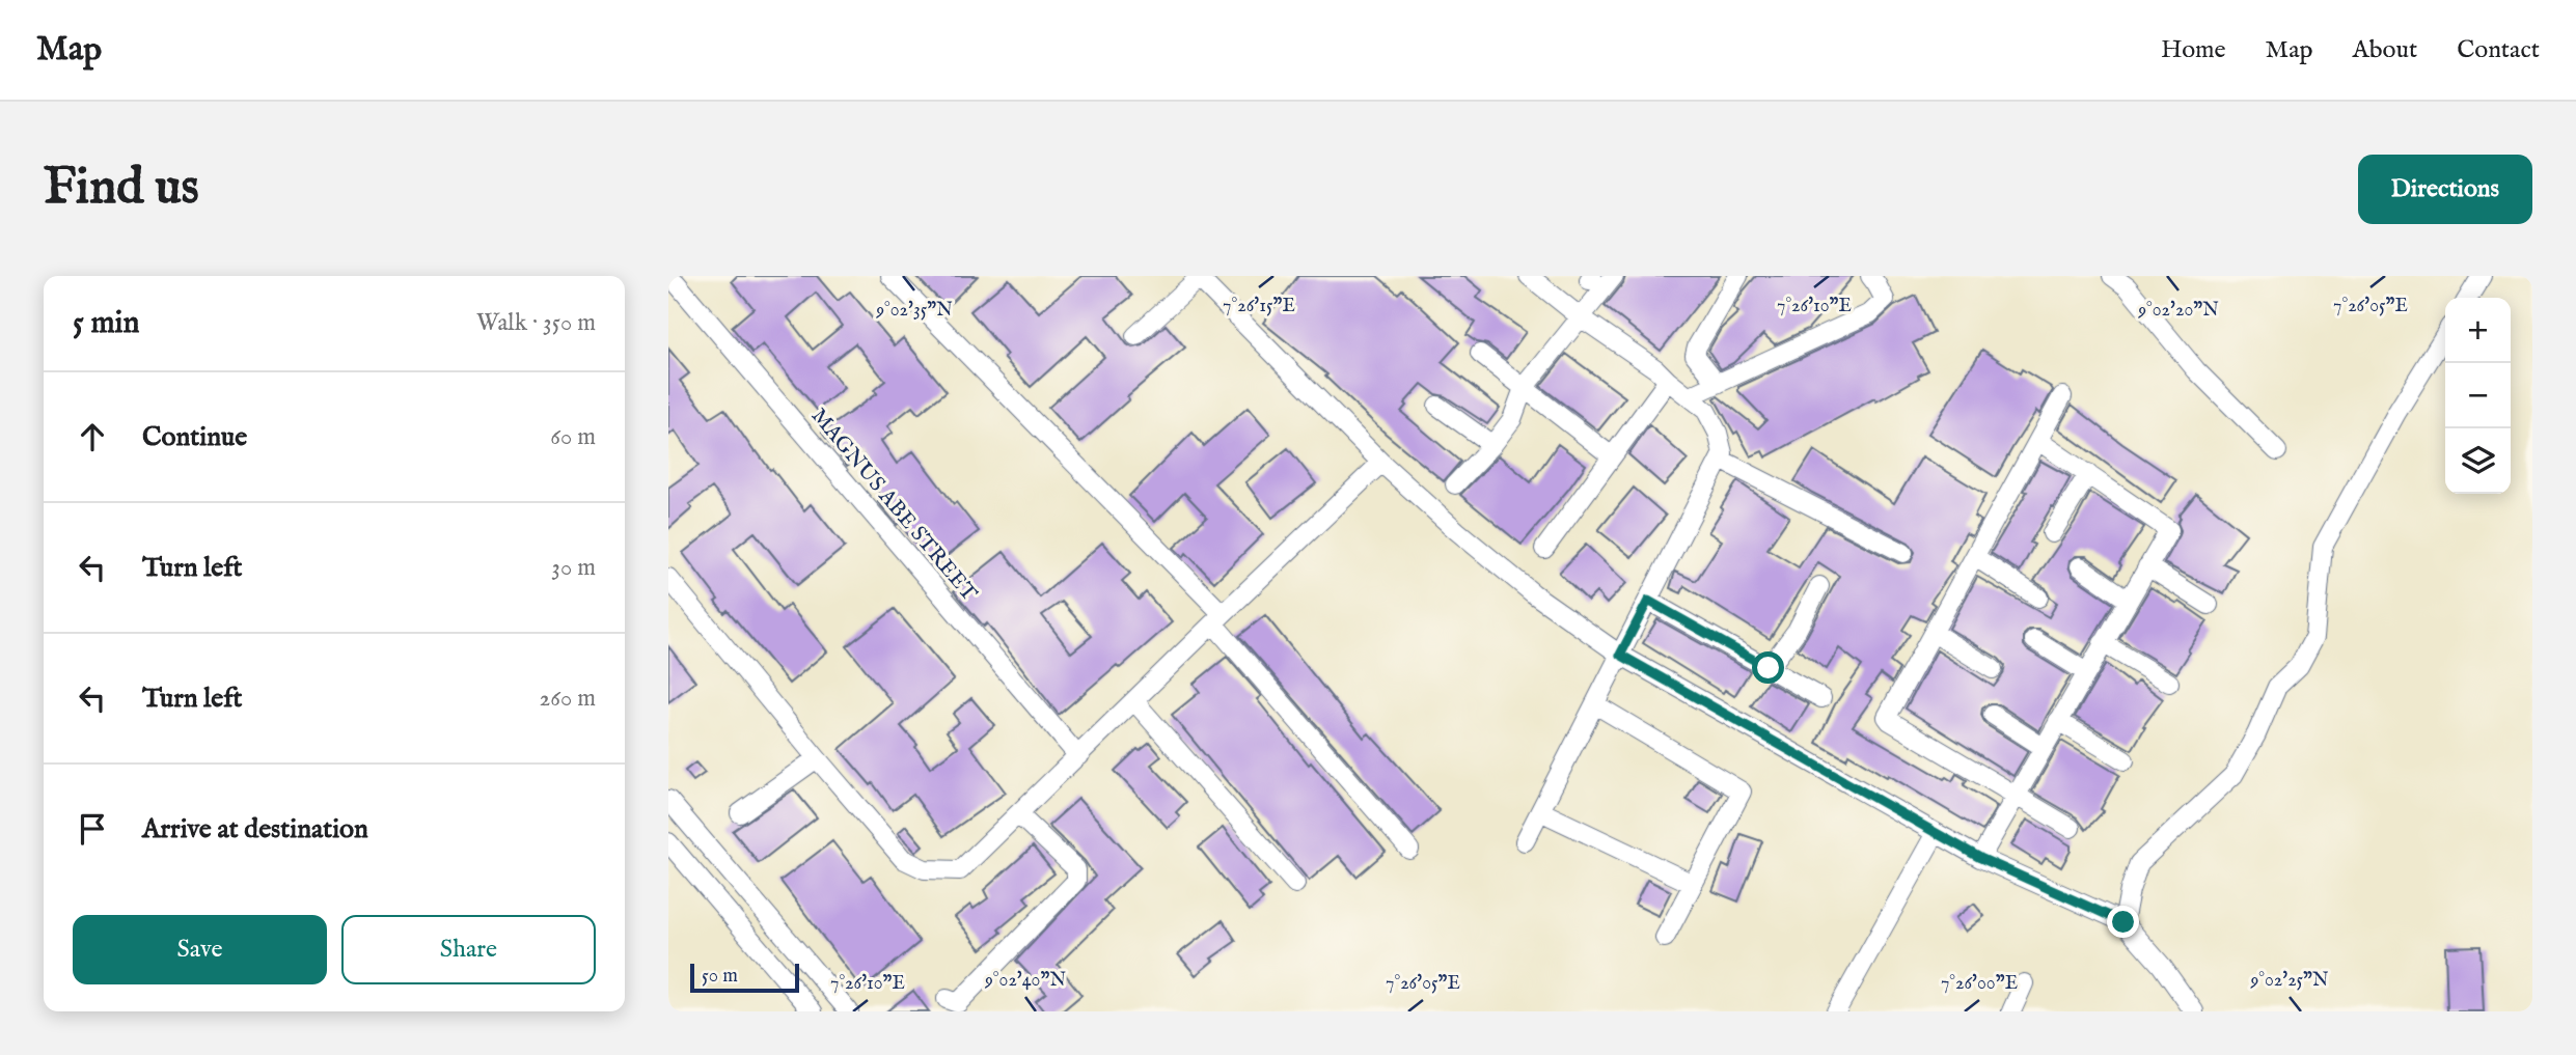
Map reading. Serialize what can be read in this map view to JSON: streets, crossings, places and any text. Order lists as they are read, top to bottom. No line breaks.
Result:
{"streets":{"street":["MAGNUS ABE STREET"]},"scale_bar":"50 m","page":{"header":"Map","nav":["Home","Map","About","Contact"],"buttons":["Directions",["Save","Share"]],"title":"Find us","heading":["5 min","Walk · 350 m"],"map_buttons":["+","−"],"list":[["Continue","60 m"],["Turn left","30 m"],["Turn left","260 m"],"Arrive at destination"],"scale":"50 m"},"coordinates":["7°26'15\"E","7°26'10\"E","7°26'05\"E","9°02'35\"N","9°02'20\"N","9°02'40\"N","9°02'25\"N","7°26'00\"E"]}
